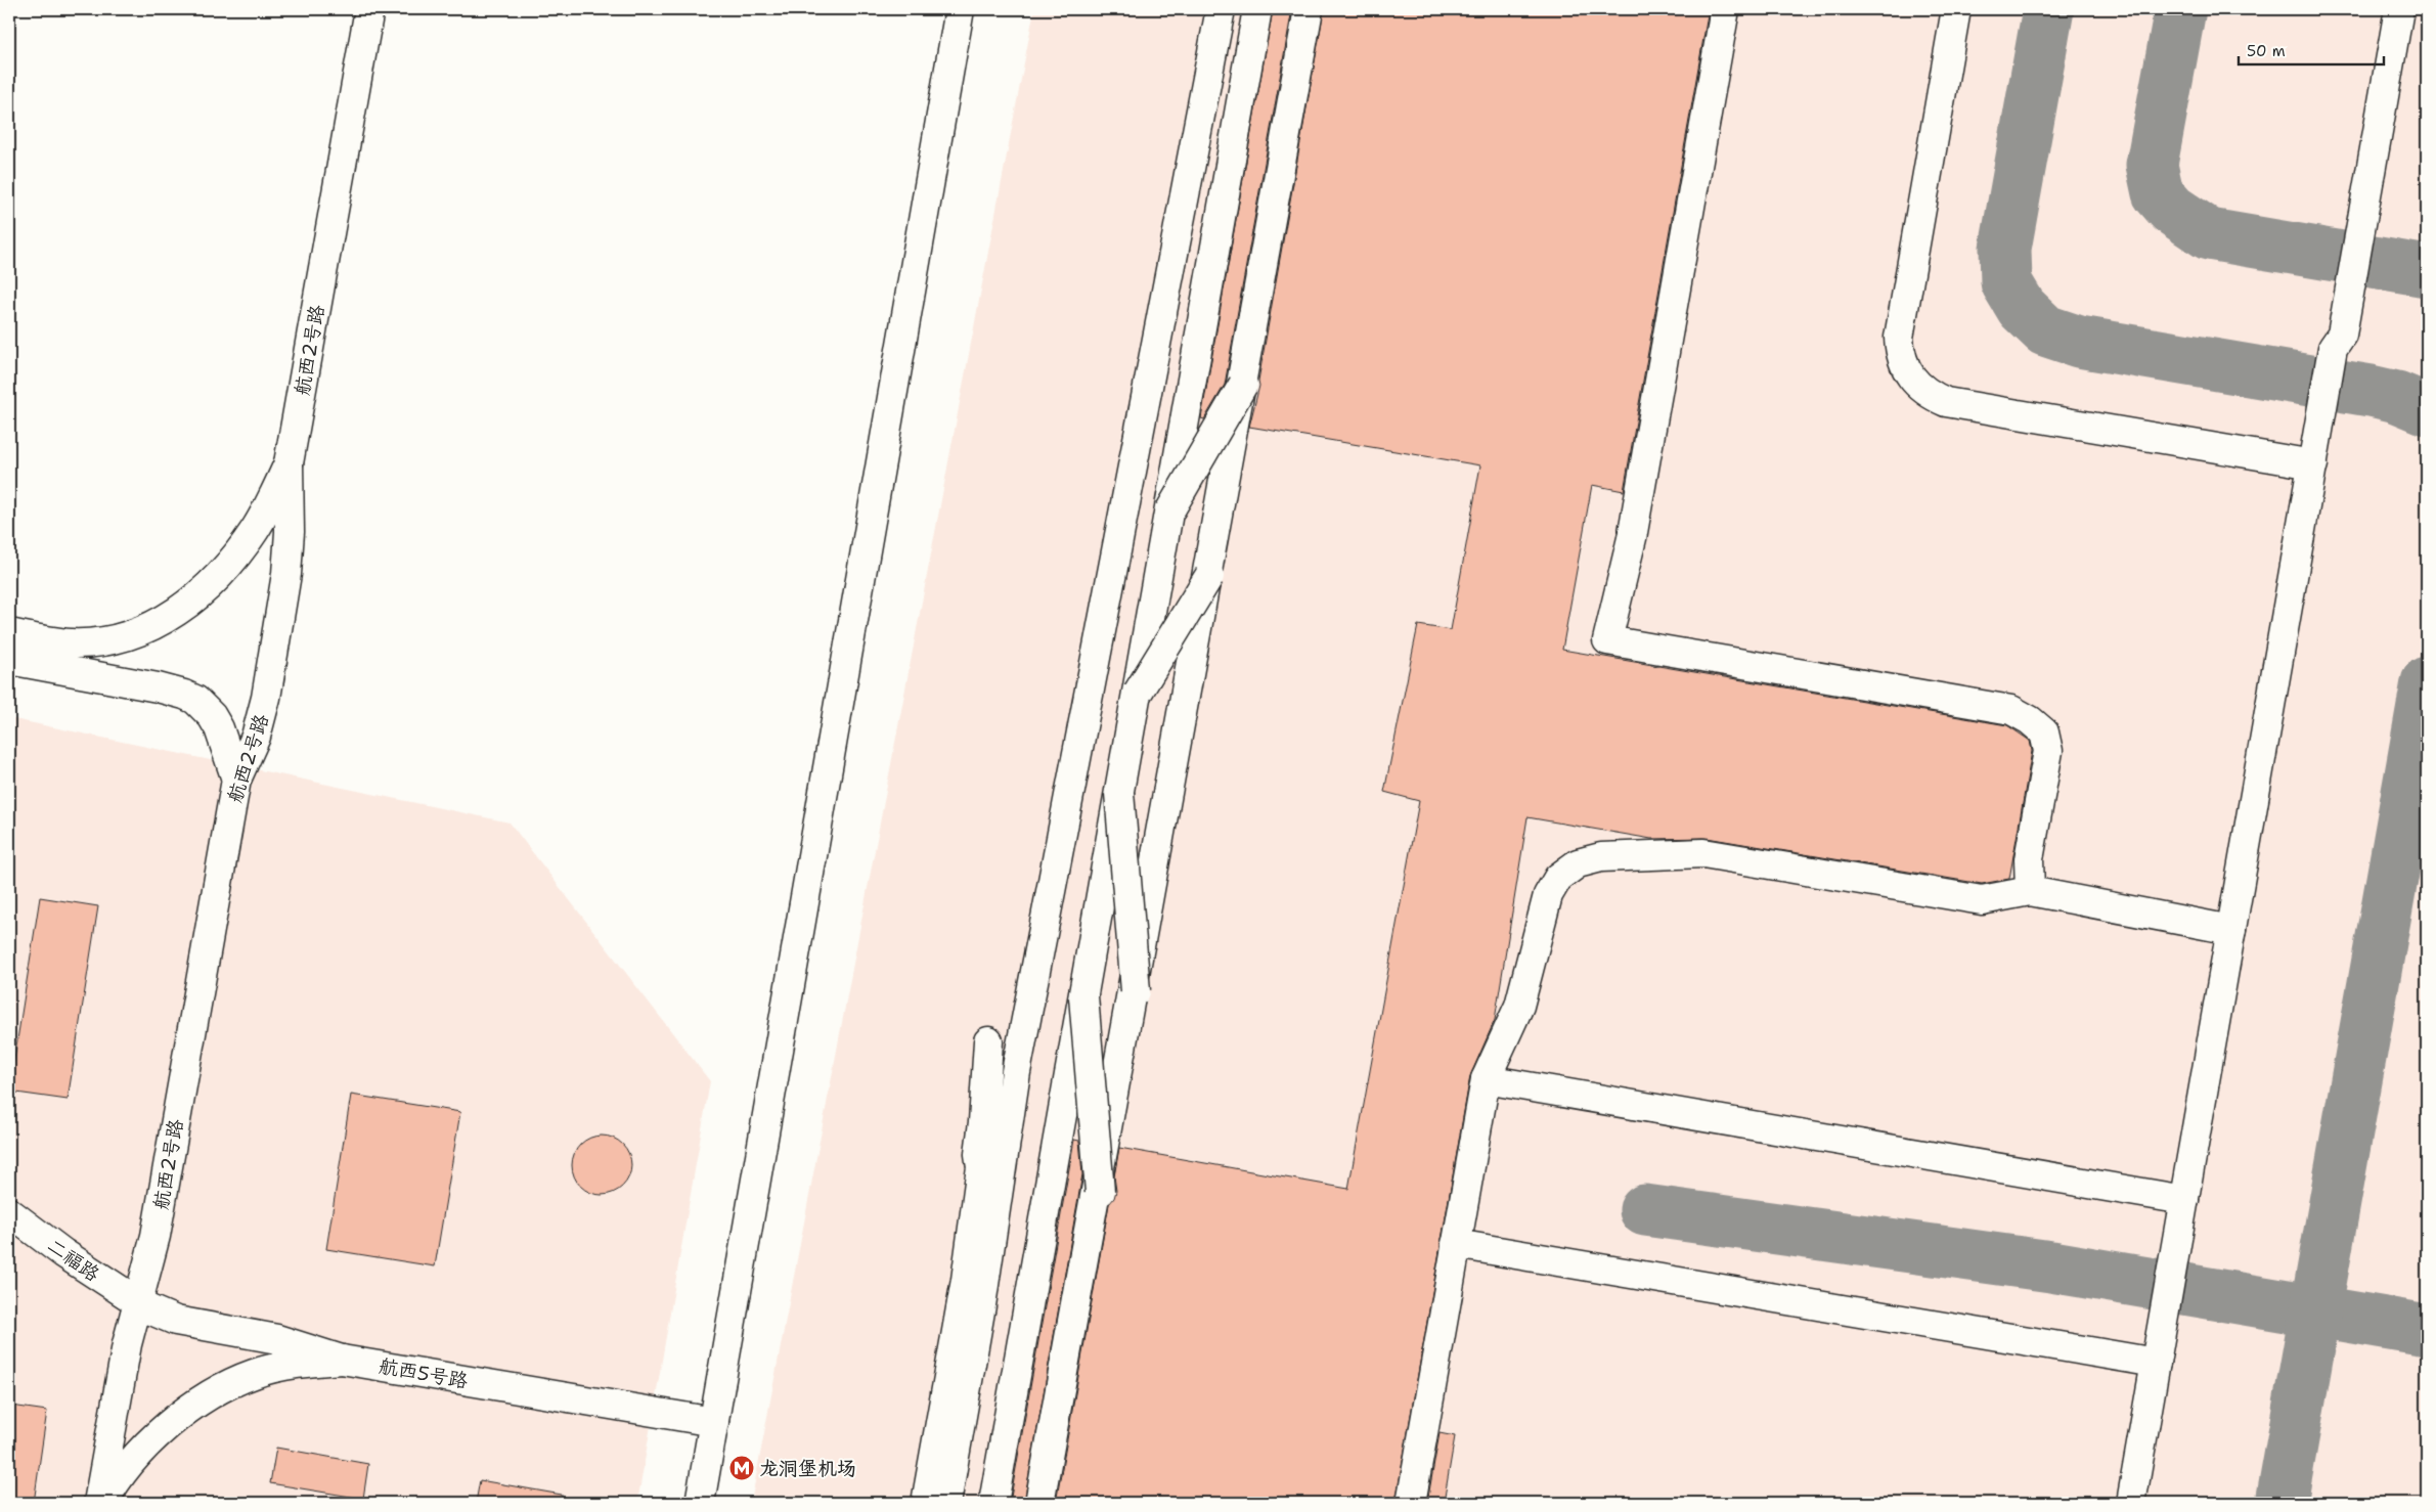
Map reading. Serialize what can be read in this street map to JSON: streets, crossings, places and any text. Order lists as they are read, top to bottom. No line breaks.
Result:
{"streets":{"main road":["航西2号路","二福路","航西5号路"]},"crossings":[["航西2号路","二福路"],["航西2号路","航西5号路"],["二福路","航西5号路"]],"places":{"metro station":["龙洞堡机场"]},"scale_bar":"50 m"}
